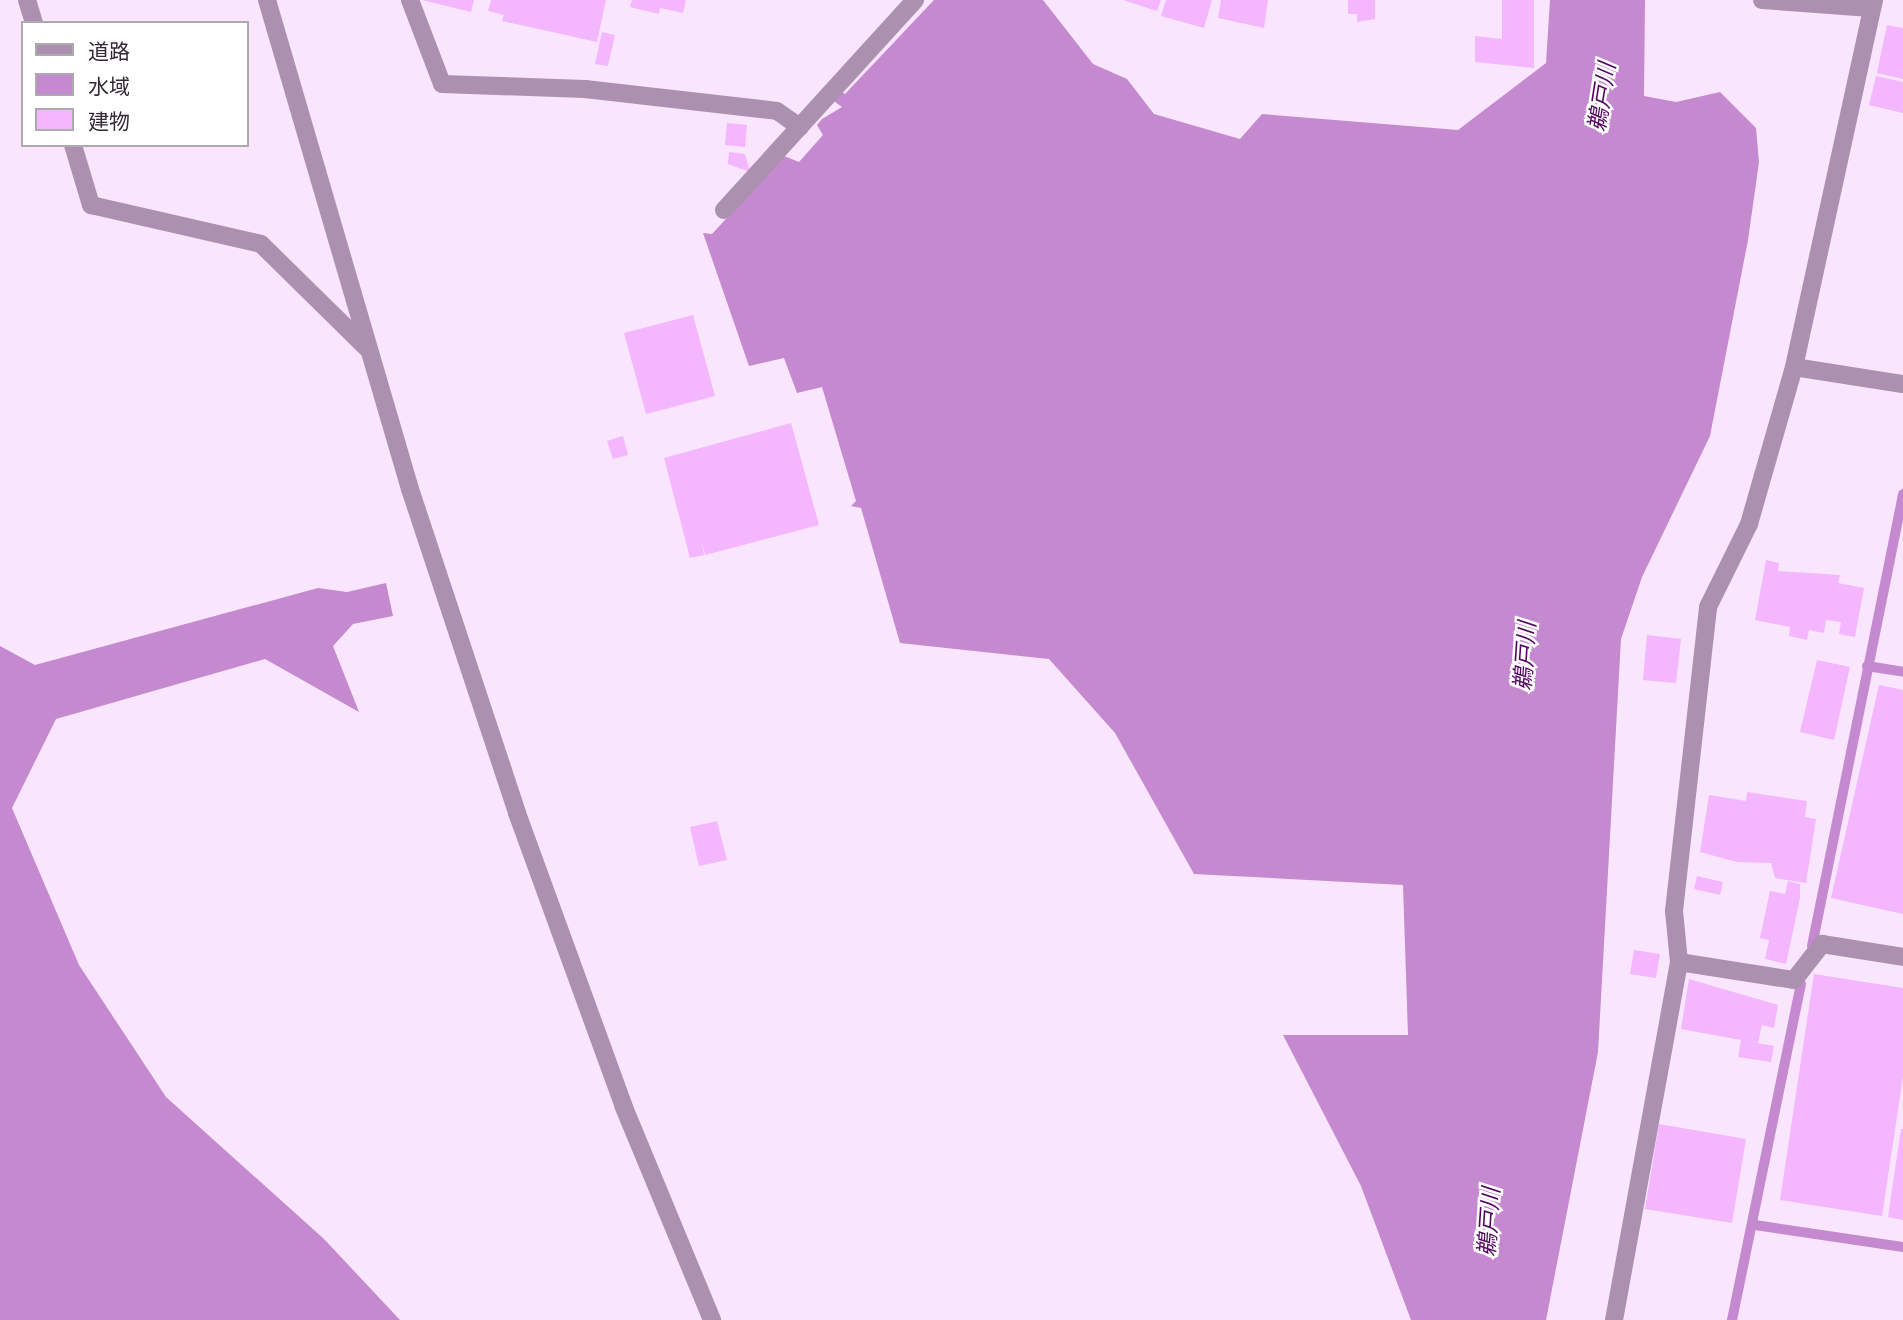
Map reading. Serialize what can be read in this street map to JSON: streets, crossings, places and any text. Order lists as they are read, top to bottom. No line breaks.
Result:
{"water":["鵜戸川"],"legend":["道路","水域","建物"]}
